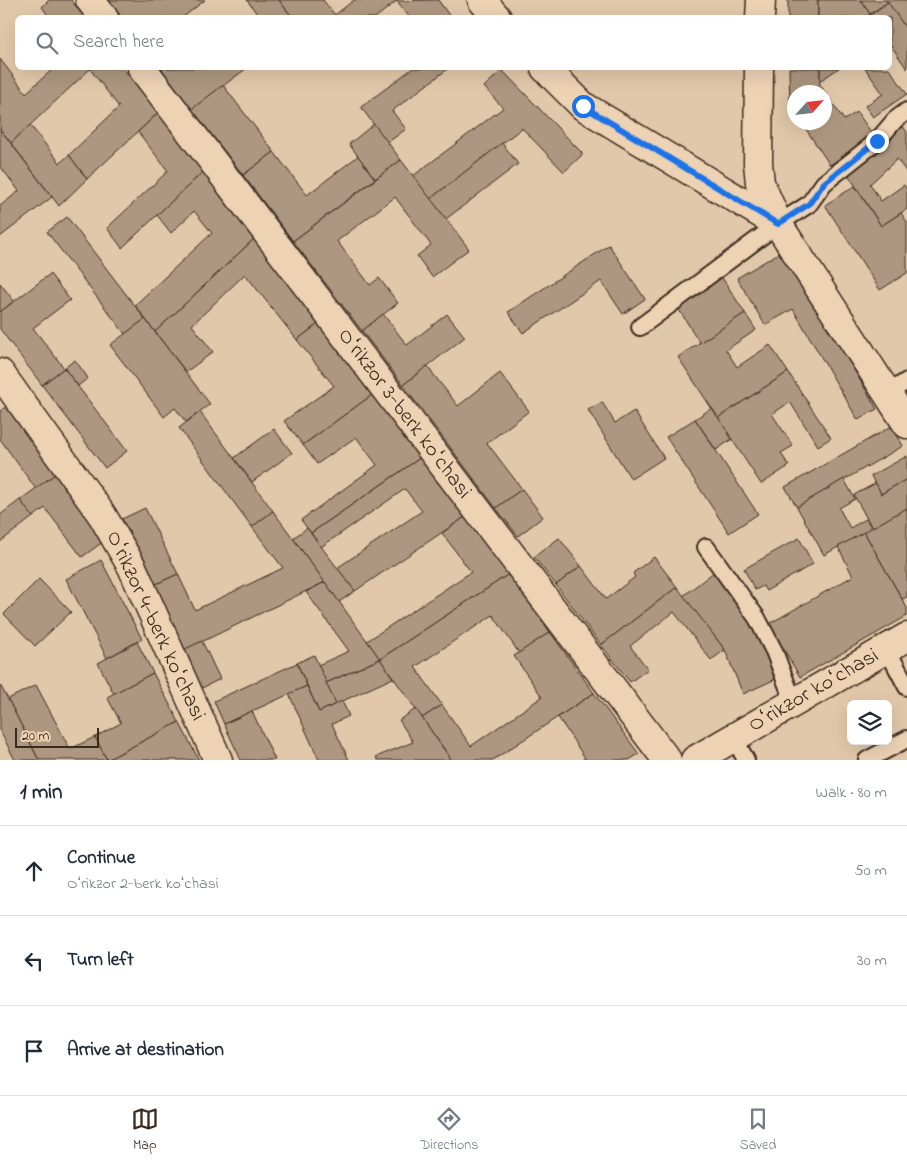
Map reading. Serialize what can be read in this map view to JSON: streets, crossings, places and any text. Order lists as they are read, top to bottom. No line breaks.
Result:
{"streets":{"street":["Oʻrikzor 3-berk koʻchasi","Oʻrikzor 4-berk koʻchasi","Oʻrikzor koʻchasi"]},"scale_bar":"20 m","north":"top right","page":{"search":"Search here","scale":"20 m","heading":["1 min","Walk · 80 m"],"list":[["Continue","Oʻrikzor 2-berk koʻchasi","50 m"],["Turn left","30 m"],"Arrive at destination"],"nav":["Map","Directions","Saved"]}}
